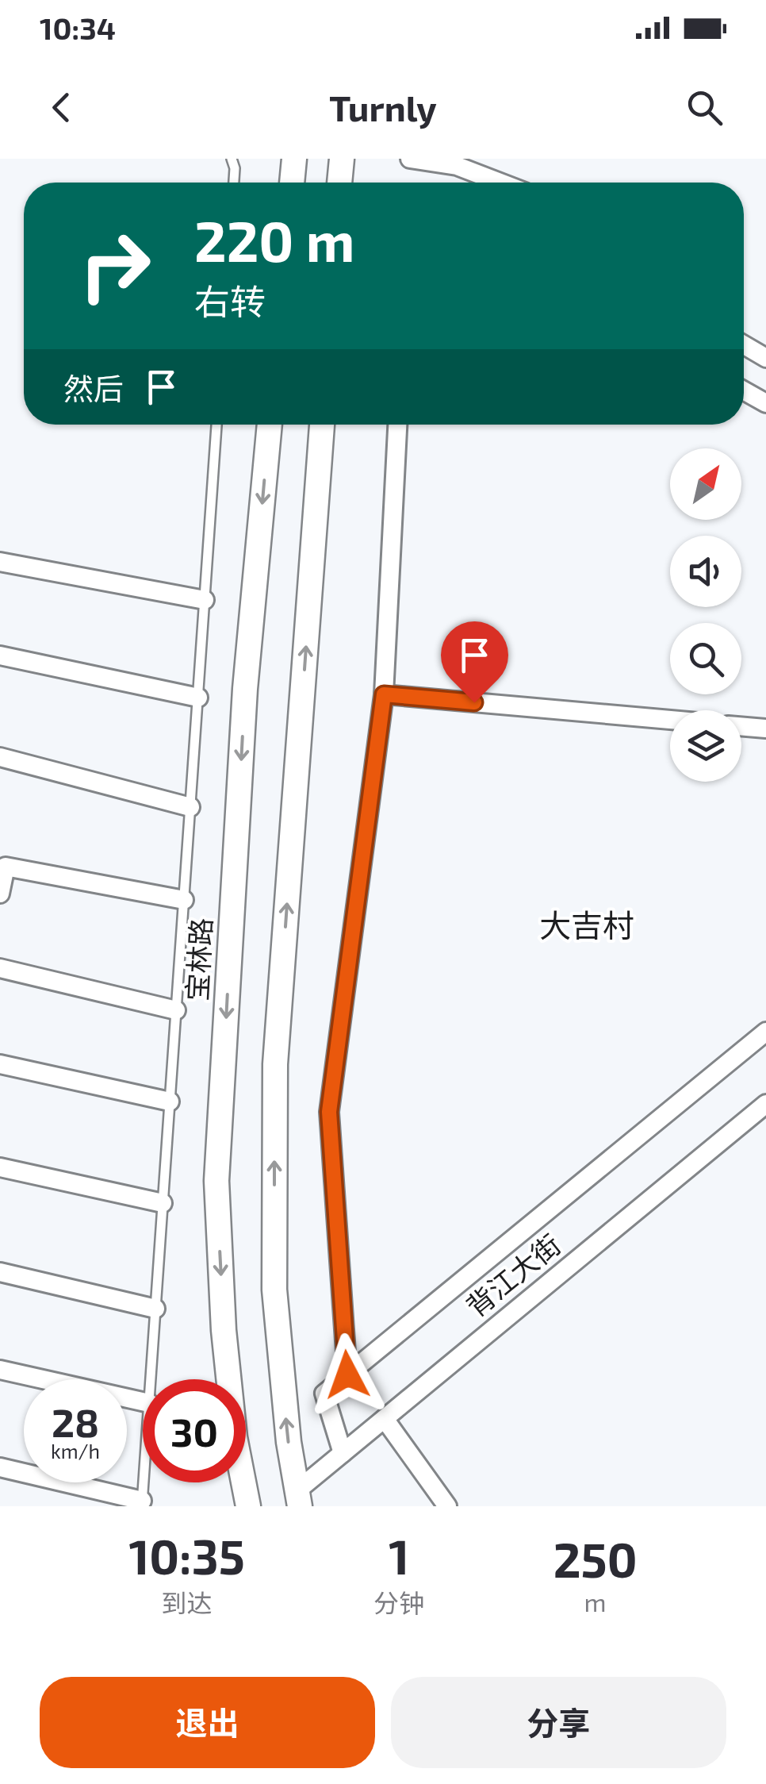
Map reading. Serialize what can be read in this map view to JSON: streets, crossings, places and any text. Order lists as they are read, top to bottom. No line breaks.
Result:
{"streets":{"main road":["宝林路"],"street":["背江大街"]},"districts":["大吉村"],"north":"top right","page":{"status":"10:34","header":"Turnly","turn":["220 m","右转"],"then":"然后","speed":"28 km/h","limit":"30","eta":["10:35","到达","1","分钟","250","m"],"buttons":["退出","分享"]}}
